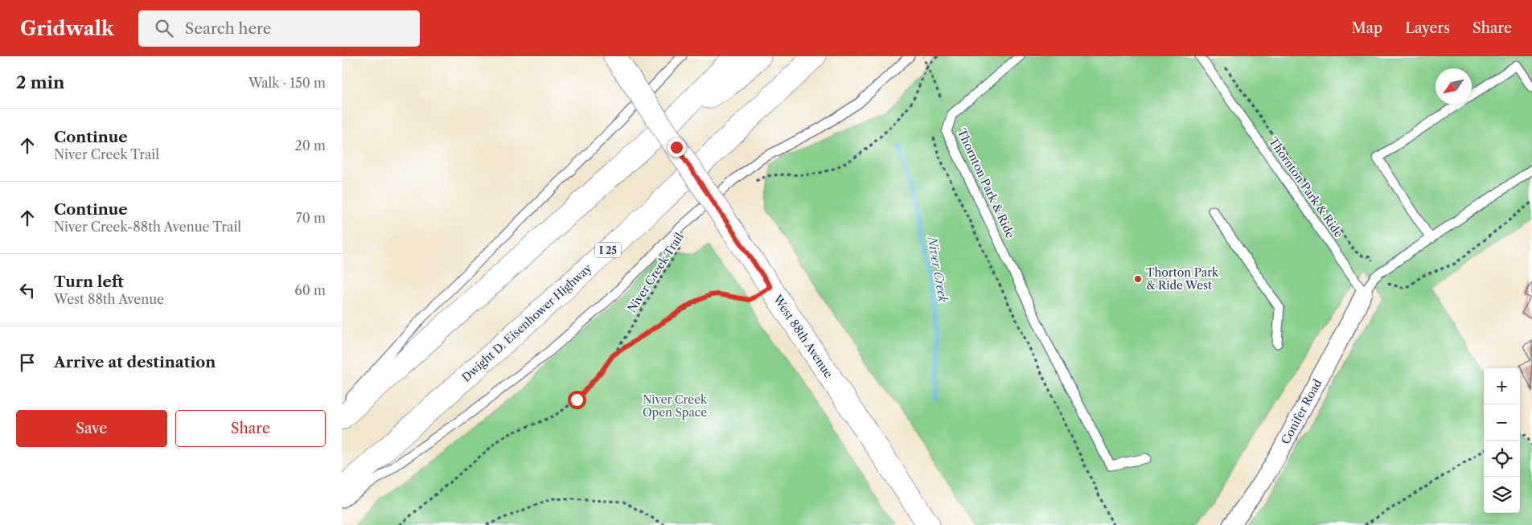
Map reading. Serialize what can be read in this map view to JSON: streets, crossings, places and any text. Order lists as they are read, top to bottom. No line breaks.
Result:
{"streets":{"main road":["I 25","Dwight D. Eisenhower Highway","West 88th Avenue"],"street":["Conifer Road"],"lane":["Thornton Park & Ride"],"path":["Niver Creek Trail"]},"crossings":[["Thornton Park & Ride","Conifer Road"]],"water":["Niver Creek"],"parks":["Niver Creek Open Space"],"places":["Thorton Park & Ride West"],"north":"bottom left","page":{"header":"Gridwalk","search":"Search here","nav":["Map","Layers","Share"],"heading":["2 min","Walk · 150 m"],"list":[["Continue","Niver Creek Trail","20 m"],["Continue","Niver Creek-88th Avenue Trail","70 m"],["Turn left","West 88th Avenue","60 m"],"Arrive at destination"],"map_buttons":["+","−"],"buttons":["Save","Share"]}}
